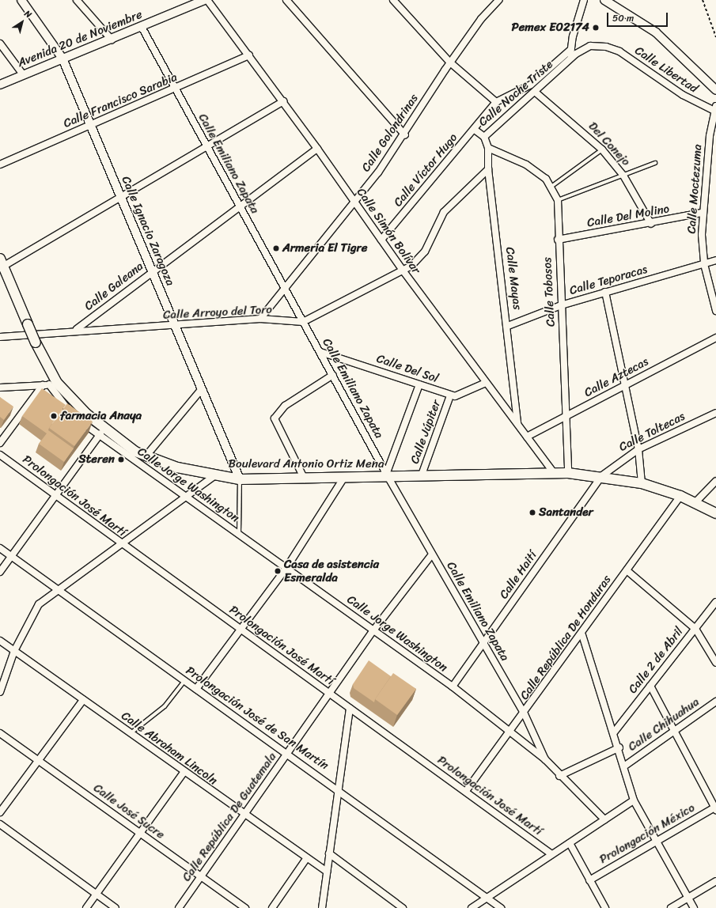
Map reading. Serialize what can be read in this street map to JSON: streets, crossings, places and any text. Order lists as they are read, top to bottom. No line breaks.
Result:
{"streets":{"main road":["Boulevard Antonio Ortiz Mena"],"street":["Avenida 20 de Noviembre","Calle Libertad","Calle Noche Triste","Calle Francisco Sarabia","Calle Golondrinas","Del Conejo","Calle Emiliano Zapata","Calle Víctor Hugo","Calle Moctezuma","Calle Del Molino","Calle Ignacio Zaragoza","Calle Simón Bolívar","Calle Mayas","Calle Teporacas","Calle Galeana","Calle Tobosos","Calle Arroyo del Toro","Calle Del Sol","Calle Aztecas","Calle Júpiter","Calle Toltecas","Calle Jorge Washington","Prolongación José Martí","Calle Haití","Calle República De Honduras","Calle 2 de Abril","Prolongación José de San Martín","Calle Chihuahua","Calle Abraham Lincoln","Calle José Sucre","Calle República De Guatemala","Prolongación México"]},"crossings":[["Avenida 20 de Noviembre","Calle Emiliano Zapata"],["Avenida 20 de Noviembre","Calle Ignacio Zaragoza"],["Calle Libertad","Calle Noche Triste"],["Calle Libertad","Calle Moctezuma"],["Calle Noche Triste","Del Conejo"],["Calle Noche Triste","Calle Víctor Hugo"],["Calle Noche Triste","Calle Mayas"],["Calle Francisco Sarabia","Calle Emiliano Zapata"],["Calle Francisco Sarabia","Calle Ignacio Zaragoza"],["Calle Francisco Sarabia","Calle Simón Bolívar"],["Calle Golondrinas","Calle Emiliano Zapata"],["Calle Golondrinas","Calle Simón Bolívar"],["Calle Golondrinas","Calle Arroyo del Toro"],["Del Conejo","Calle Del Molino"],["Calle Emiliano Zapata","Calle Galeana"],["Calle Emiliano Zapata","Calle Arroyo del Toro"],["Calle Emiliano Zapata","Calle Del Sol"],["Calle Emiliano Zapata","Boulevard Antonio Ortiz Mena"],["Calle Emiliano Zapata","Calle Jorge Washington"],["Calle Emiliano Zapata","Calle Haití"],["Calle Emiliano Zapata","Calle República De Honduras"],["Calle Emiliano Zapata","Calle República De Guatemala"],["Calle Víctor Hugo","Calle Simón Bolívar"],["Calle Moctezuma","Calle Del Molino"],["Calle Moctezuma","Calle Teporacas"],["Calle Del Molino","Calle Tobosos"],["Calle Ignacio Zaragoza","Calle Galeana"],["Calle Ignacio Zaragoza","Calle Arroyo del Toro"],["Calle Ignacio Zaragoza","Boulevard Antonio Ortiz Mena"],["Calle Simón Bolívar","Calle Mayas"],["Calle Simón Bolívar","Calle Galeana"],["Calle Simón Bolívar","Calle Del Sol"],["Calle Simón Bolívar","Calle Aztecas"],["Calle Simón Bolívar","Boulevard Antonio Ortiz Mena"],["Calle Mayas","Calle Teporacas"],["Calle Mayas","Calle Tobosos"],["Calle Teporacas","Calle Tobosos"],["Calle Galeana","Calle Arroyo del Toro"],["Calle Tobosos","Calle Aztecas"],["Calle Tobosos","Boulevard Antonio Ortiz Mena"],["Calle Del Sol","Calle Júpiter"],["Calle Júpiter","Boulevard Antonio Ortiz Mena"],["Calle Toltecas","Boulevard Antonio Ortiz Mena"],["Calle Toltecas","Calle Haití"],["Boulevard Antonio Ortiz Mena","Calle Jorge Washington"],["Boulevard Antonio Ortiz Mena","Calle Haití"],["Boulevard Antonio Ortiz Mena","Calle República De Honduras"],["Calle Jorge Washington","Calle Haití"],["Calle Jorge Washington","Calle República De Honduras"],["Calle Jorge Washington","Calle República De Guatemala"],["Prolongación José Martí","Calle República De Honduras"],["Prolongación José Martí","Calle República De Guatemala"],["Prolongación José de San Martín","Calle República De Guatemala"],["Calle Abraham Lincoln","Calle República De Guatemala"],["Calle José Sucre","Calle República De Guatemala"]],"places":["Pemex E02174","Armeria El Tigre","farmacia Anaya","Steren","Santander","Casa de asistencia Esmeralda"],"scale_bar":"50 m","north":"top right"}
